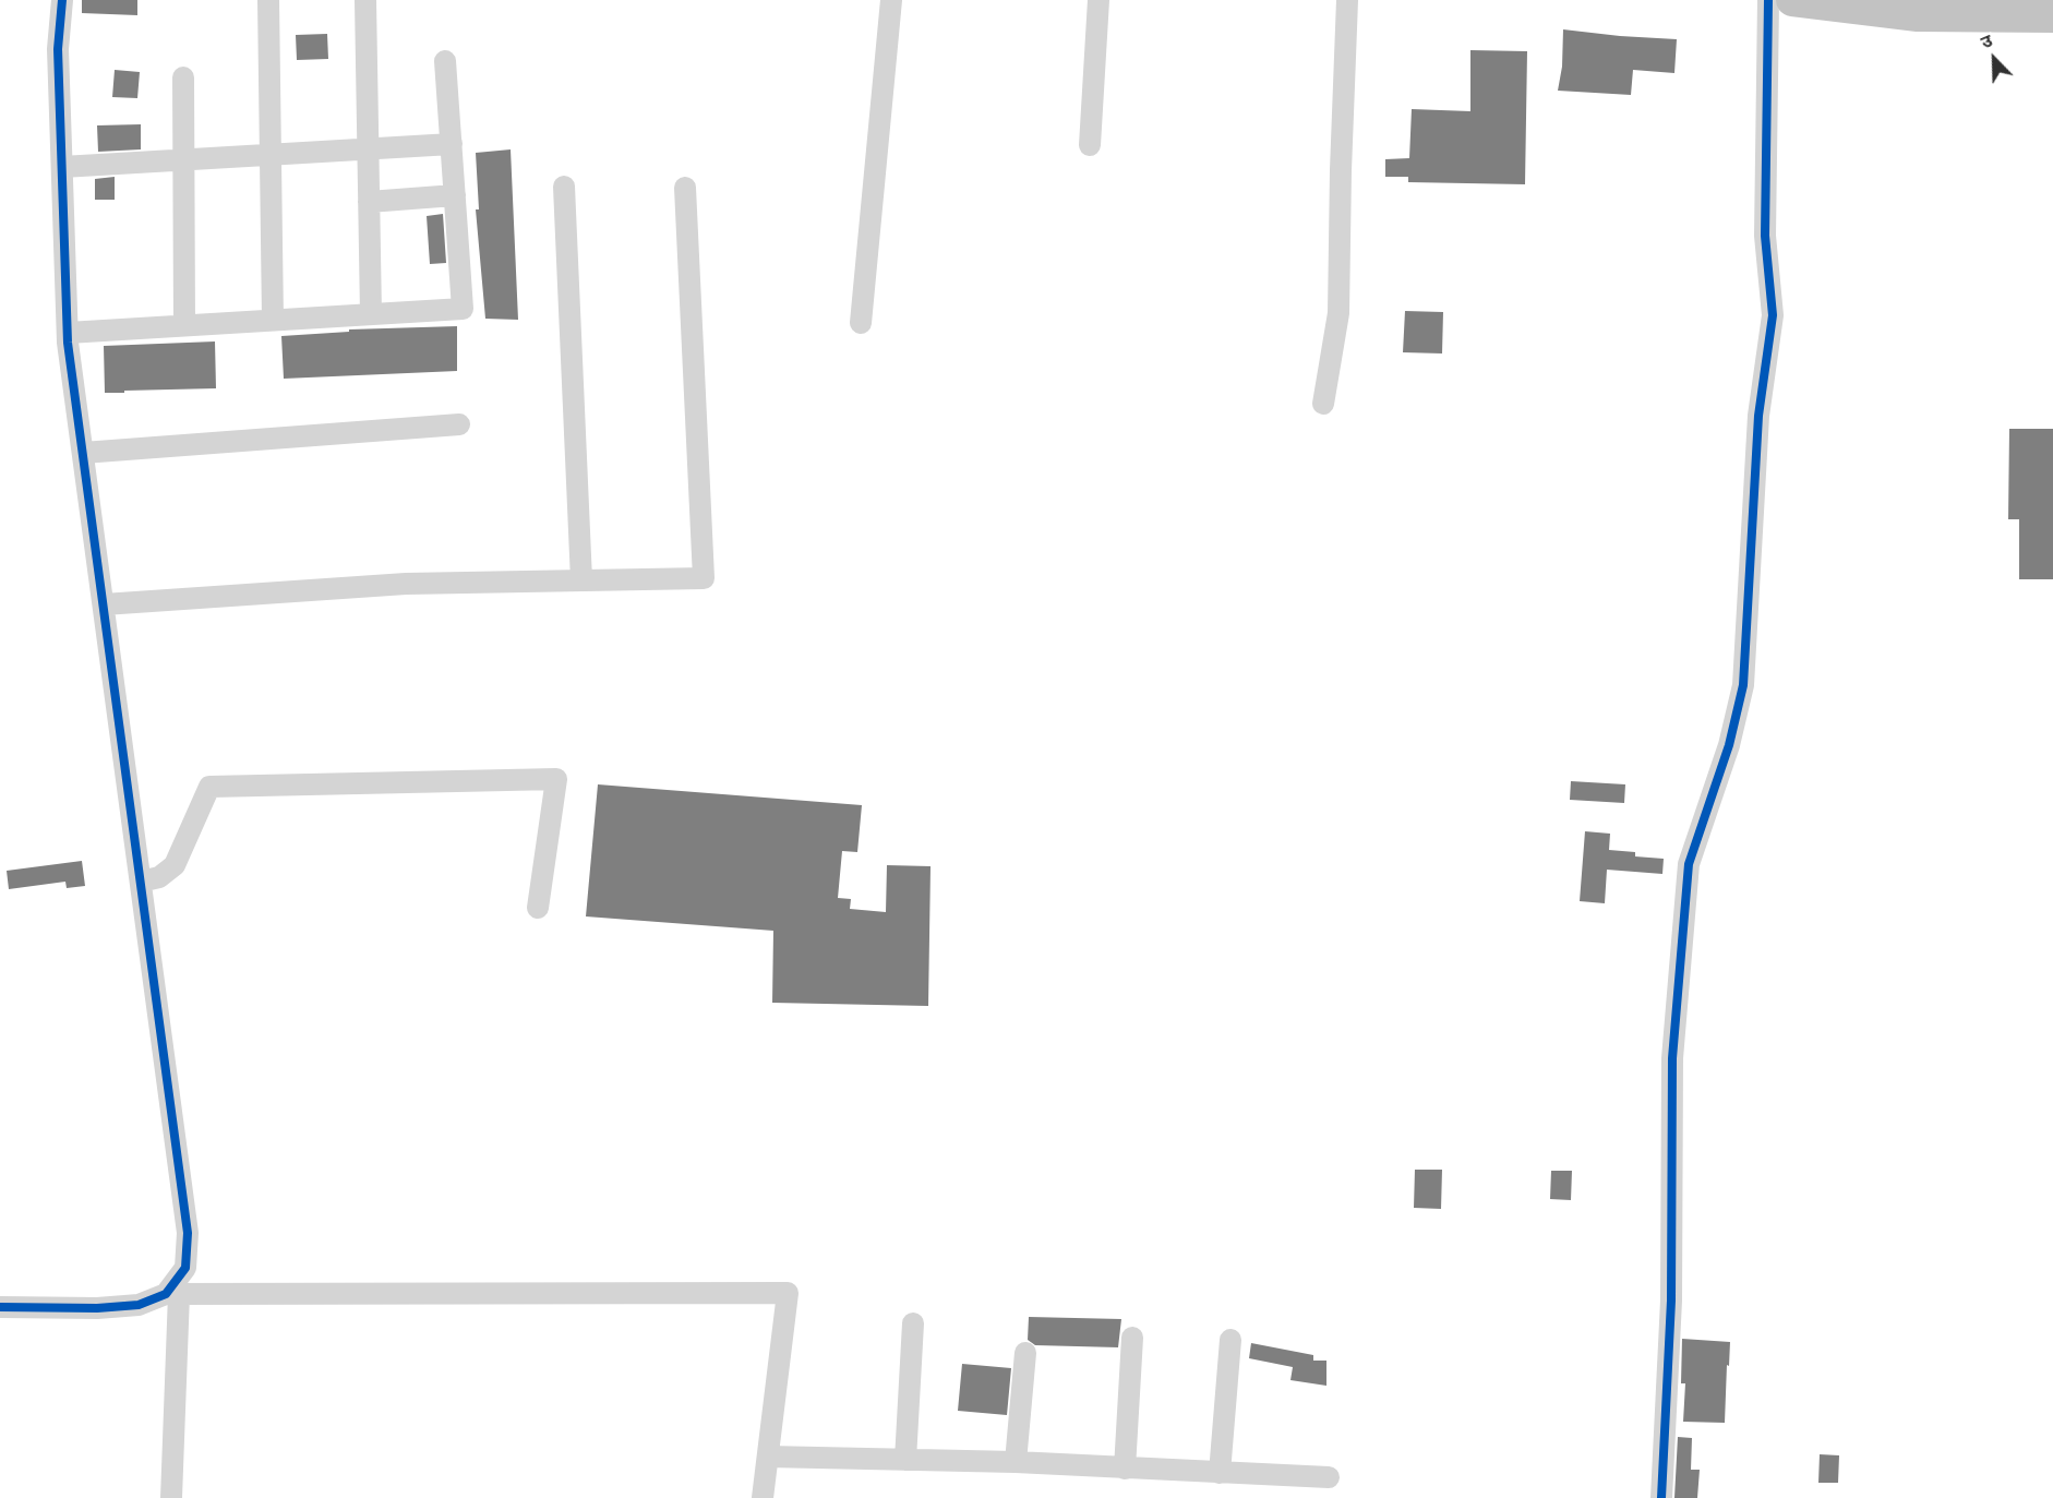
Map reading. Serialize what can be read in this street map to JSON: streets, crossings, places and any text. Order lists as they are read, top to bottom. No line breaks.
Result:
{"north":"top left"}
